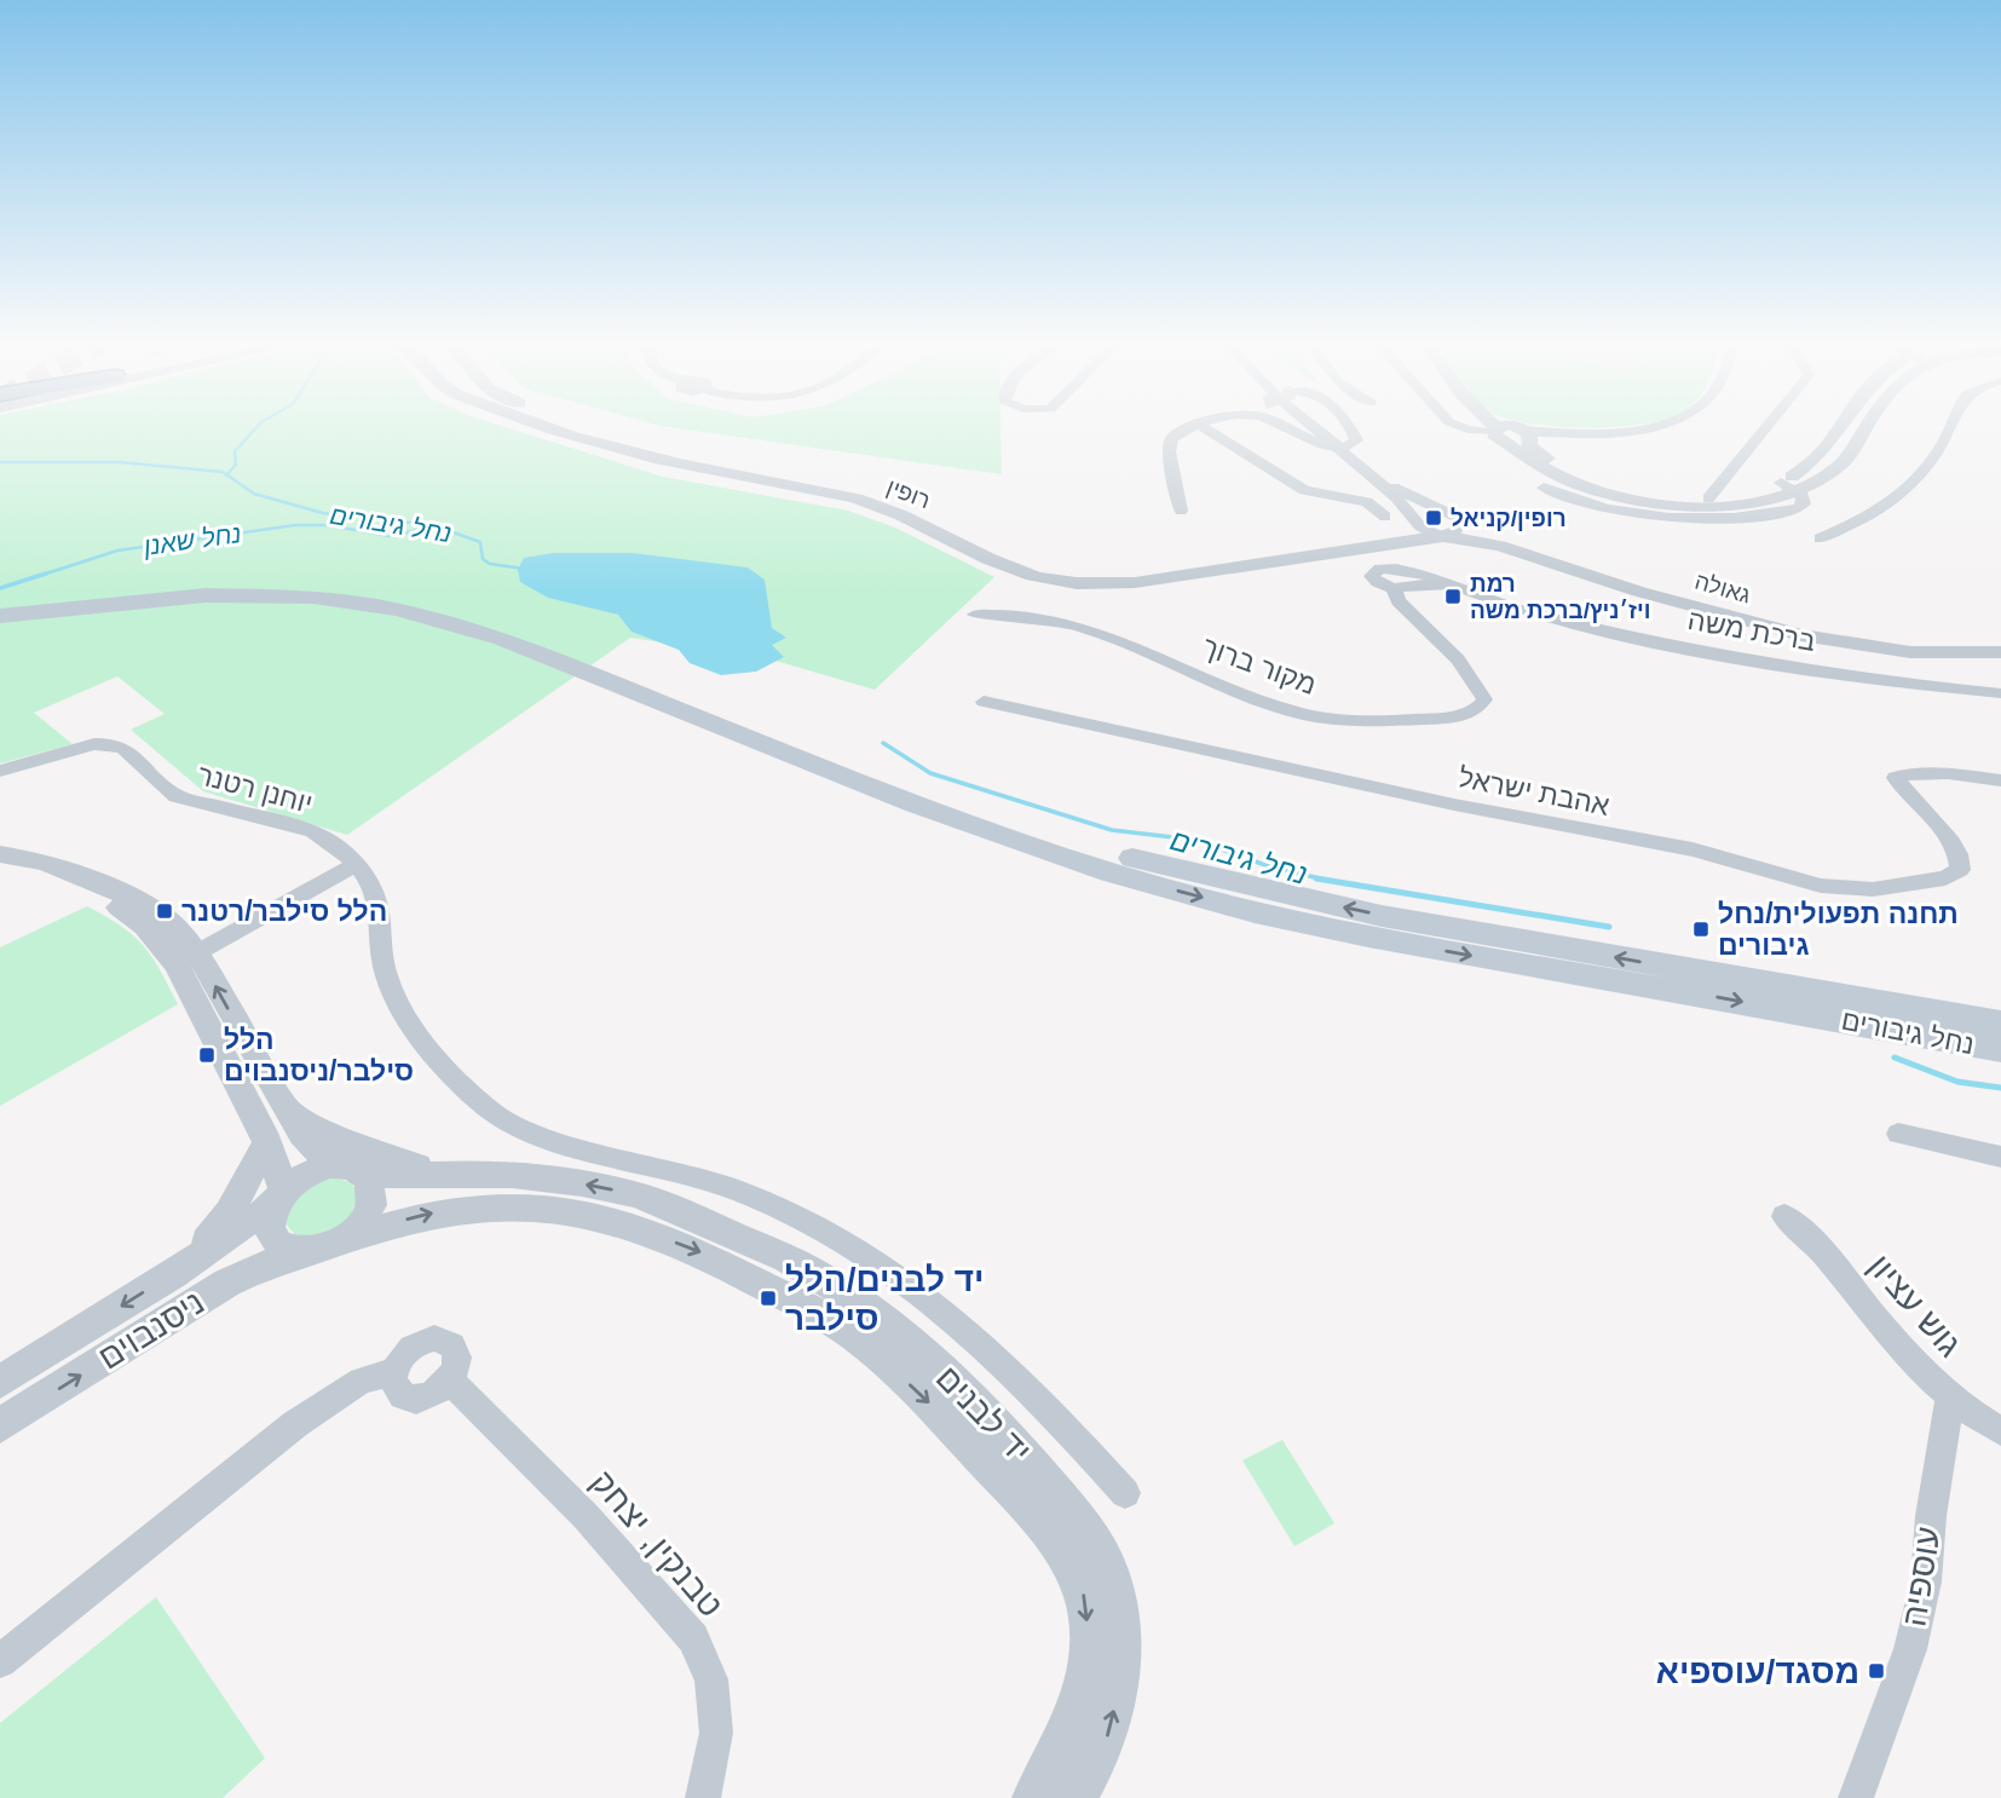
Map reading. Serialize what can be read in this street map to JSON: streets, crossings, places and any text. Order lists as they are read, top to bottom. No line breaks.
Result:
{"streets":{"main road":["נחל גיבורים"],"street":["רופין","גאולה","ברכת משה","מקור ברוך","יוחנן רטנר","אהבת ישראל","גוש עציון","ניסנבוים","יד לבנים","טבנקין, יצחק","עוספיה"]},"crossings":[["רופין","גאולה"],["ברכת משה","מקור ברוך"],["יוחנן רטנר","יד לבנים"],["גוש עציון","עוספיה"],["ניסנבוים","יד לבנים"]],"water":["נחל גיבורים","נחל שאנן"],"places":{"transit":["רופין/קניאל","רמת ויז׳ניץ/ברכת משה","הלל סילבר/רטנר","תחנה תפעולית/נחל גיבורים","הלל סילבר/ניסנבוים","יד לבנים/הלל סילבר","מסגד/עוספיא"]}}
